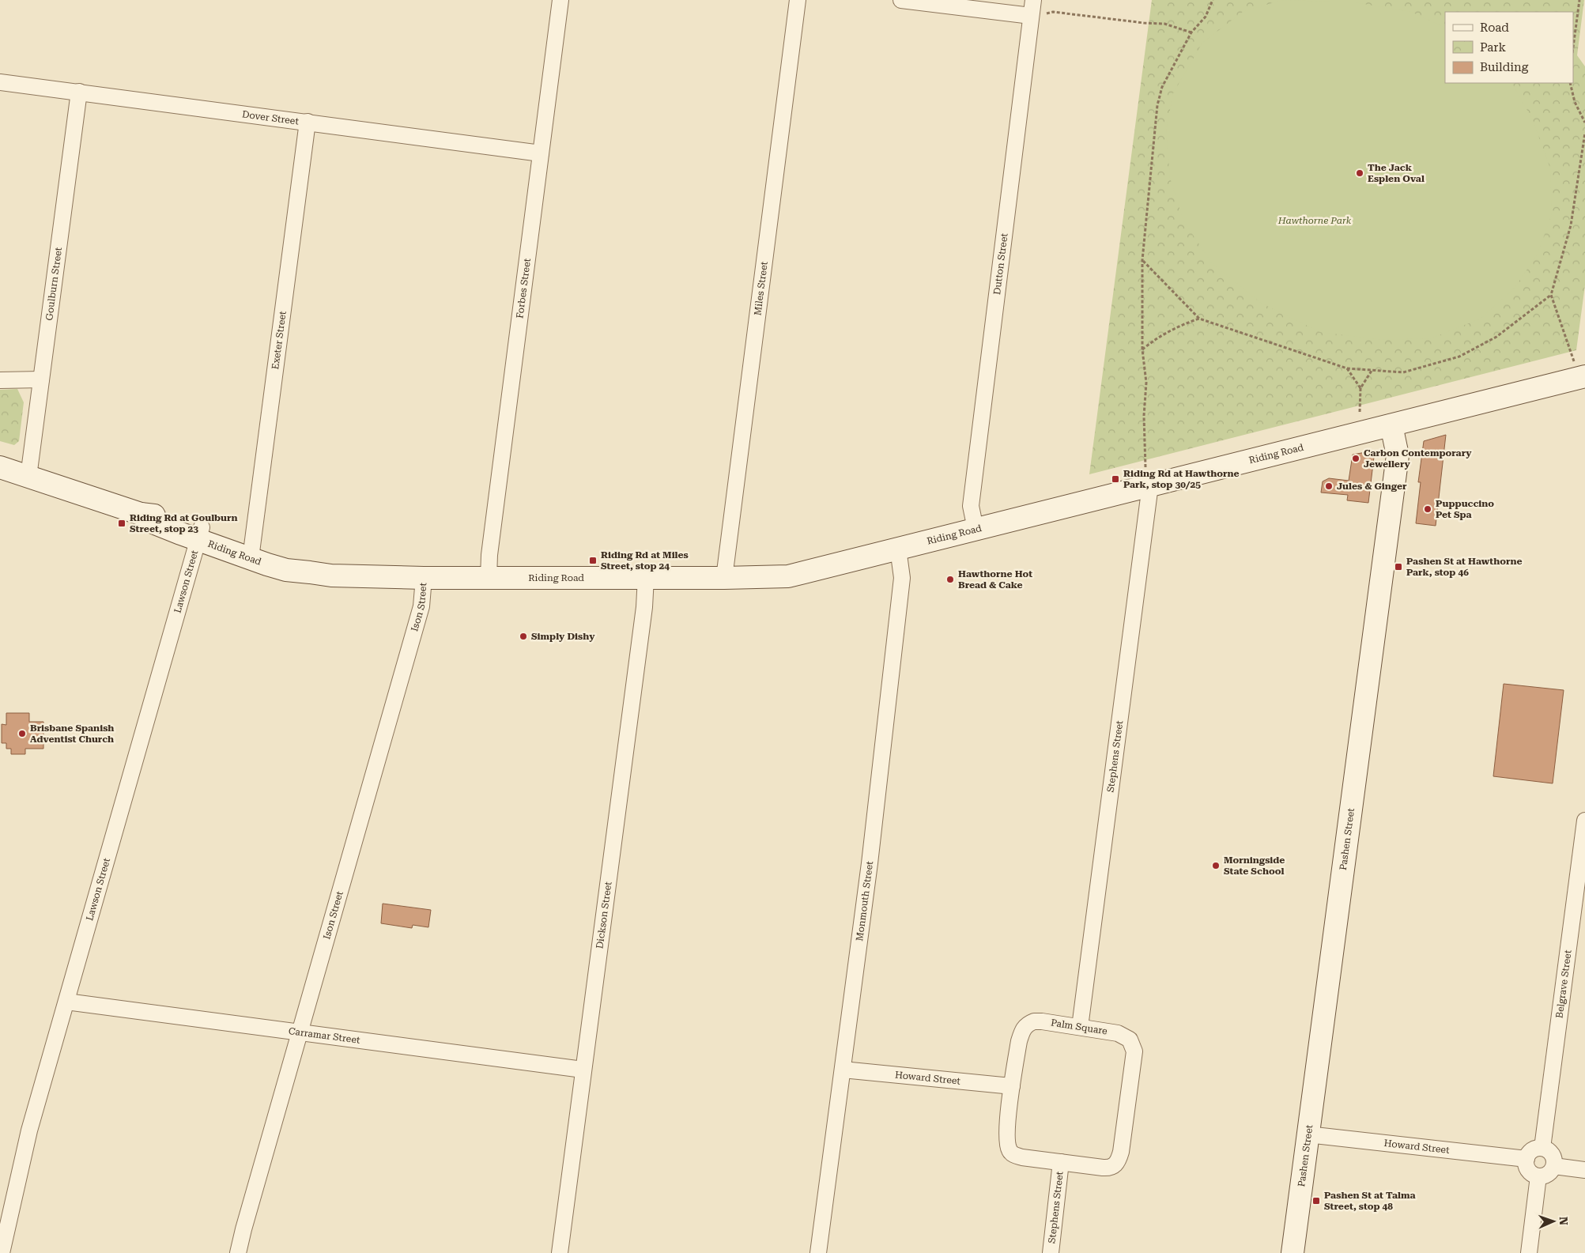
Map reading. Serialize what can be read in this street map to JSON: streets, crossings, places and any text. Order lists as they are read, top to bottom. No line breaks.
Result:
{"streets":{"main road":["Riding Road","Pashen Street"],"street":["Dover Street","Dutton Street","Goulburn Street","Forbes Street","Miles Street","Exeter Street","Lawson Street","Ison Street","Stephens Street","Monmouth Street","Dickson Street","Belgrave Street","Palm Square","Carramar Street","Howard Street"]},"crossings":[["Dover Street","Goulburn Street"],["Dover Street","Forbes Street"],["Dover Street","Exeter Street"],["Dutton Street","Riding Road"],["Goulburn Street","Riding Road"],["Forbes Street","Riding Road"],["Miles Street","Riding Road"],["Exeter Street","Riding Road"],["Riding Road","Lawson Street"],["Riding Road","Ison Street"],["Riding Road","Stephens Street"],["Riding Road","Pashen Street"],["Riding Road","Monmouth Street"],["Riding Road","Dickson Street"],["Lawson Street","Carramar Street"],["Ison Street","Carramar Street"],["Stephens Street","Palm Square"],["Pashen Street","Howard Street"],["Monmouth Street","Howard Street"],["Dickson Street","Carramar Street"],["Belgrave Street","Howard Street"],["Palm Square","Howard Street"]],"parks":["Hawthorne Park"],"places":{"other":["The Jack Esplen Oval","Carbon Contemporary Jewellery","Jules & Ginger","Puppuccino Pet Spa","Hawthorne Hot Bread & Cake","Simply Dishy","Brisbane Spanish Adventist Church","Morningside State School"],"transit":["Riding Rd at Hawthorne Park, stop 30/25","Riding Rd at Goulburn Street, stop 23","Riding Rd at Miles Street, stop 24","Pashen St at Hawthorne Park, stop 46","Pashen St at Talma Street, stop 48"]},"legend":["Road","Park","Building"],"north":"right"}
